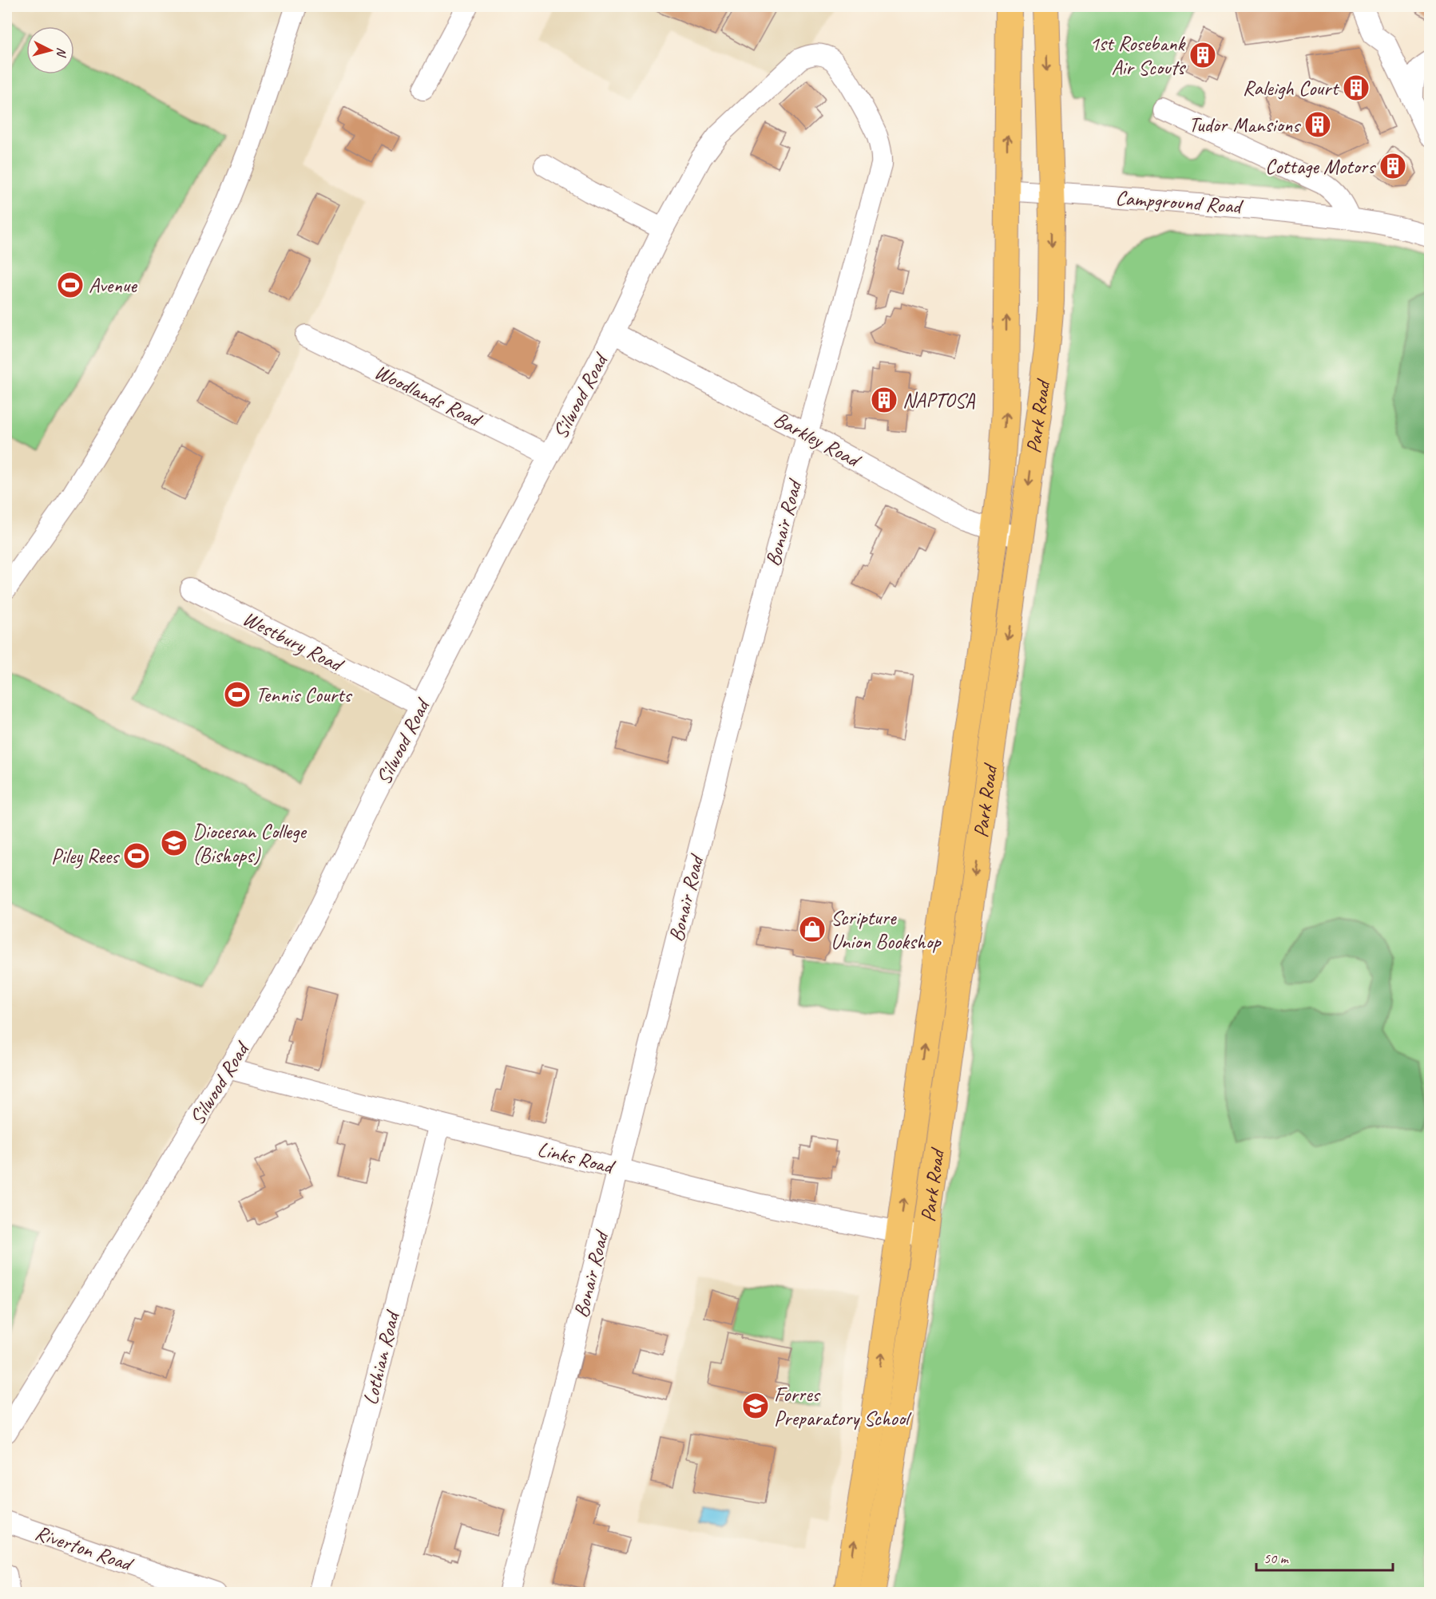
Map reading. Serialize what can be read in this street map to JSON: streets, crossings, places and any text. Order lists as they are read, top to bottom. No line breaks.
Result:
{"streets":{"main road":["Park Road"],"street":["Campground Road","Woodlands Road","Silwood Road","Barkley Road","Bonair Road","Westbury Road","Links Road","Lothian Road","Riverton Road"]},"crossings":[["Campground Road","Park Road"],["Woodlands Road","Silwood Road"],["Silwood Road","Barkley Road"],["Silwood Road","Bonair Road"],["Silwood Road","Westbury Road"],["Silwood Road","Links Road"],["Park Road","Barkley Road"],["Park Road","Links Road"],["Barkley Road","Bonair Road"],["Bonair Road","Links Road"],["Links Road","Lothian Road"]],"places":{"building":["1st Rosebank Air Scouts","Raleigh Court","Tudor Mansions","Cottage Motors","NAPTOSA"],"sports":["Avenue","Tennis Courts","Piley Rees"],"school or university":["Diocesan College (Bishops)","Forres Preparatory School"],"shop":["Scripture Union Bookshop"]},"scale_bar":"50 m","north":"right"}
